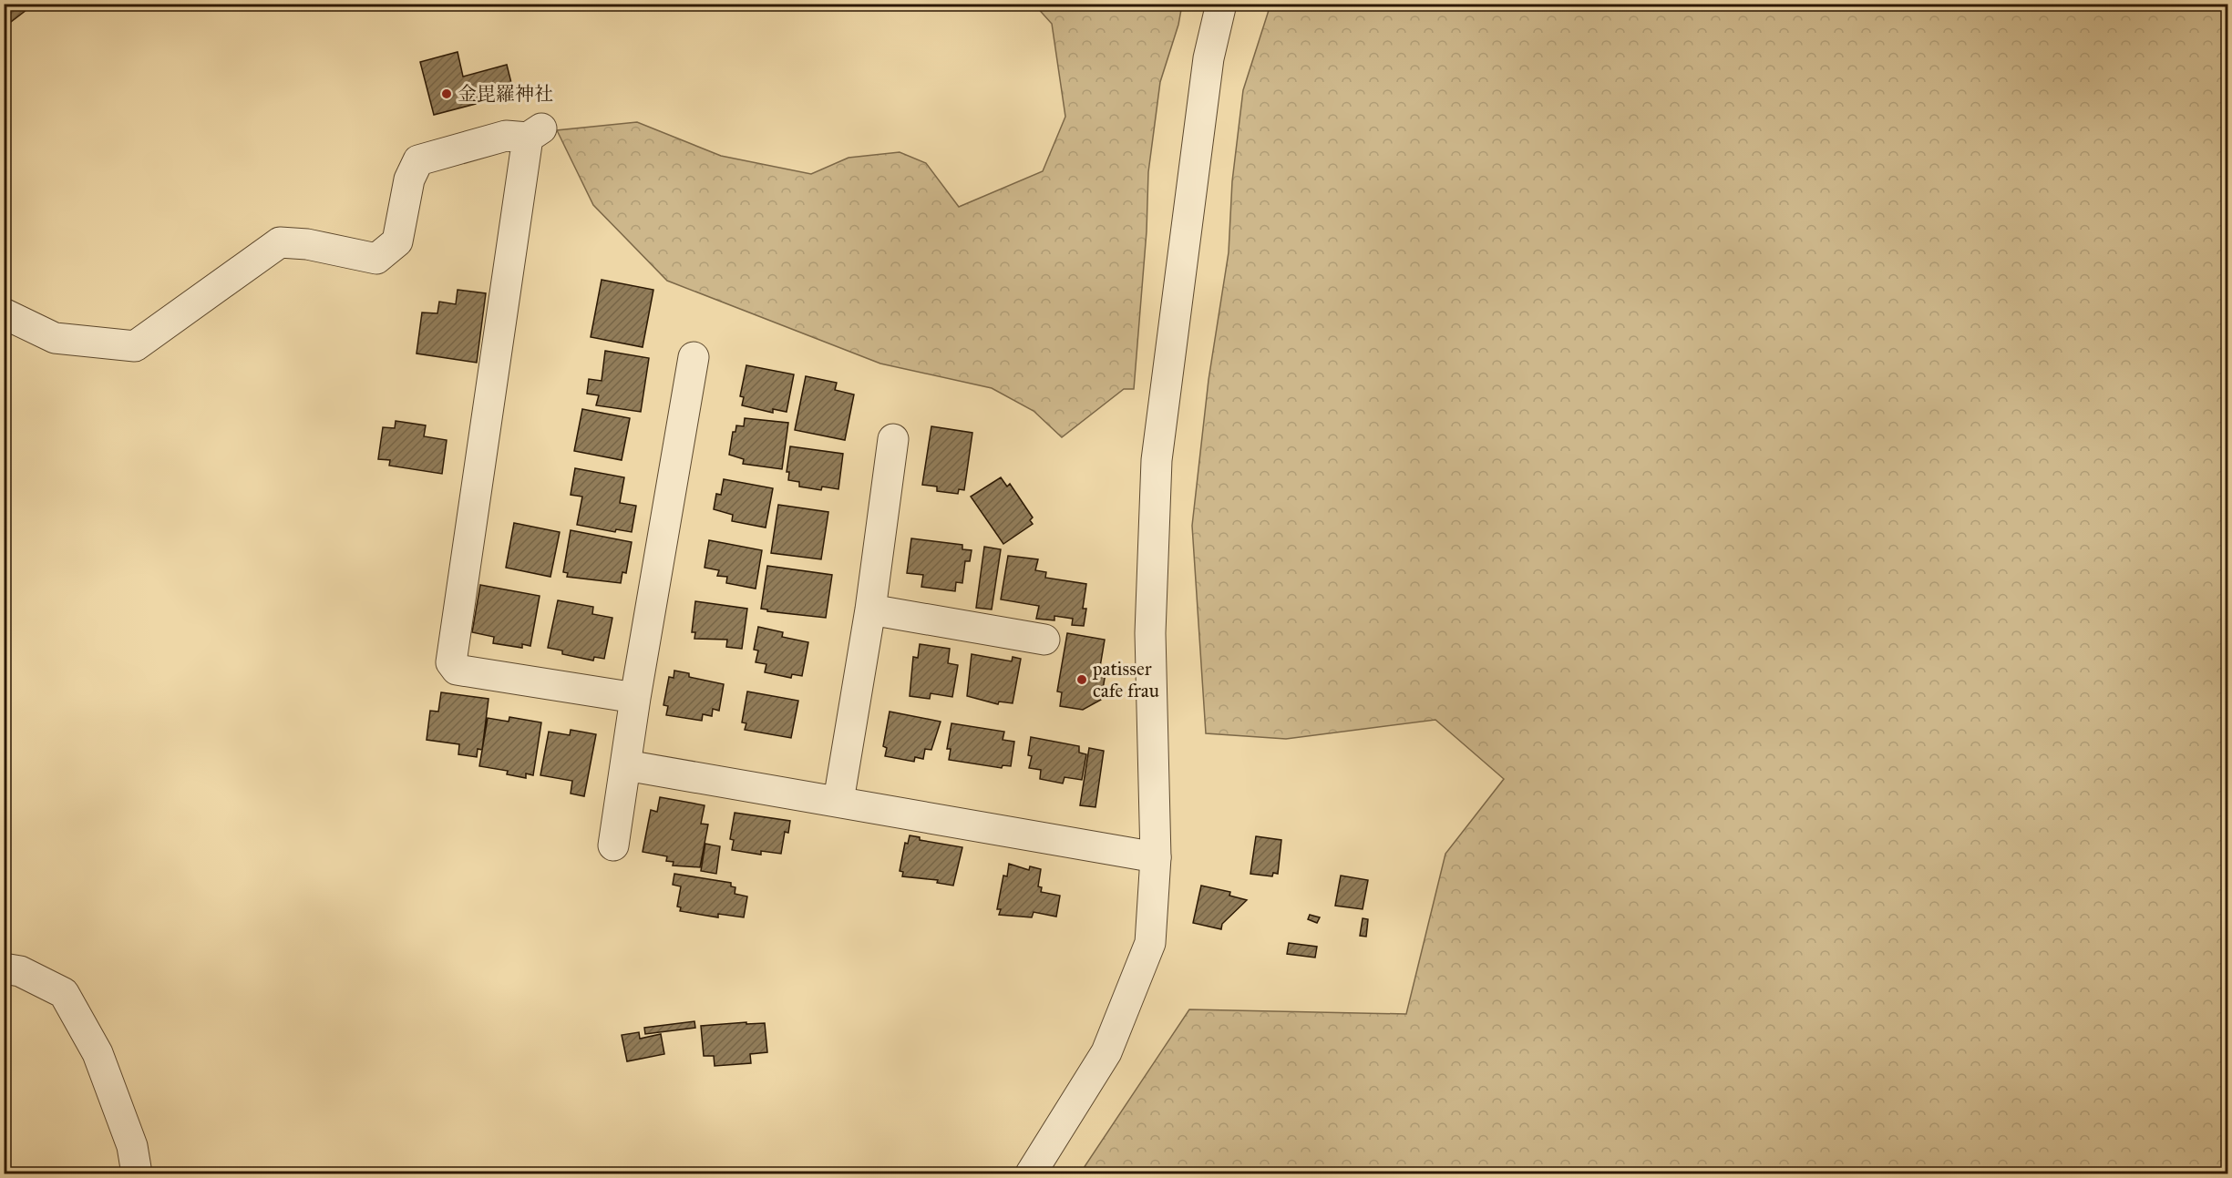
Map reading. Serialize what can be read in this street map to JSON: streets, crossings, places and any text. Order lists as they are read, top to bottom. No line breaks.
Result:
{"places":["金毘羅神社","patisser cafe frau"]}
